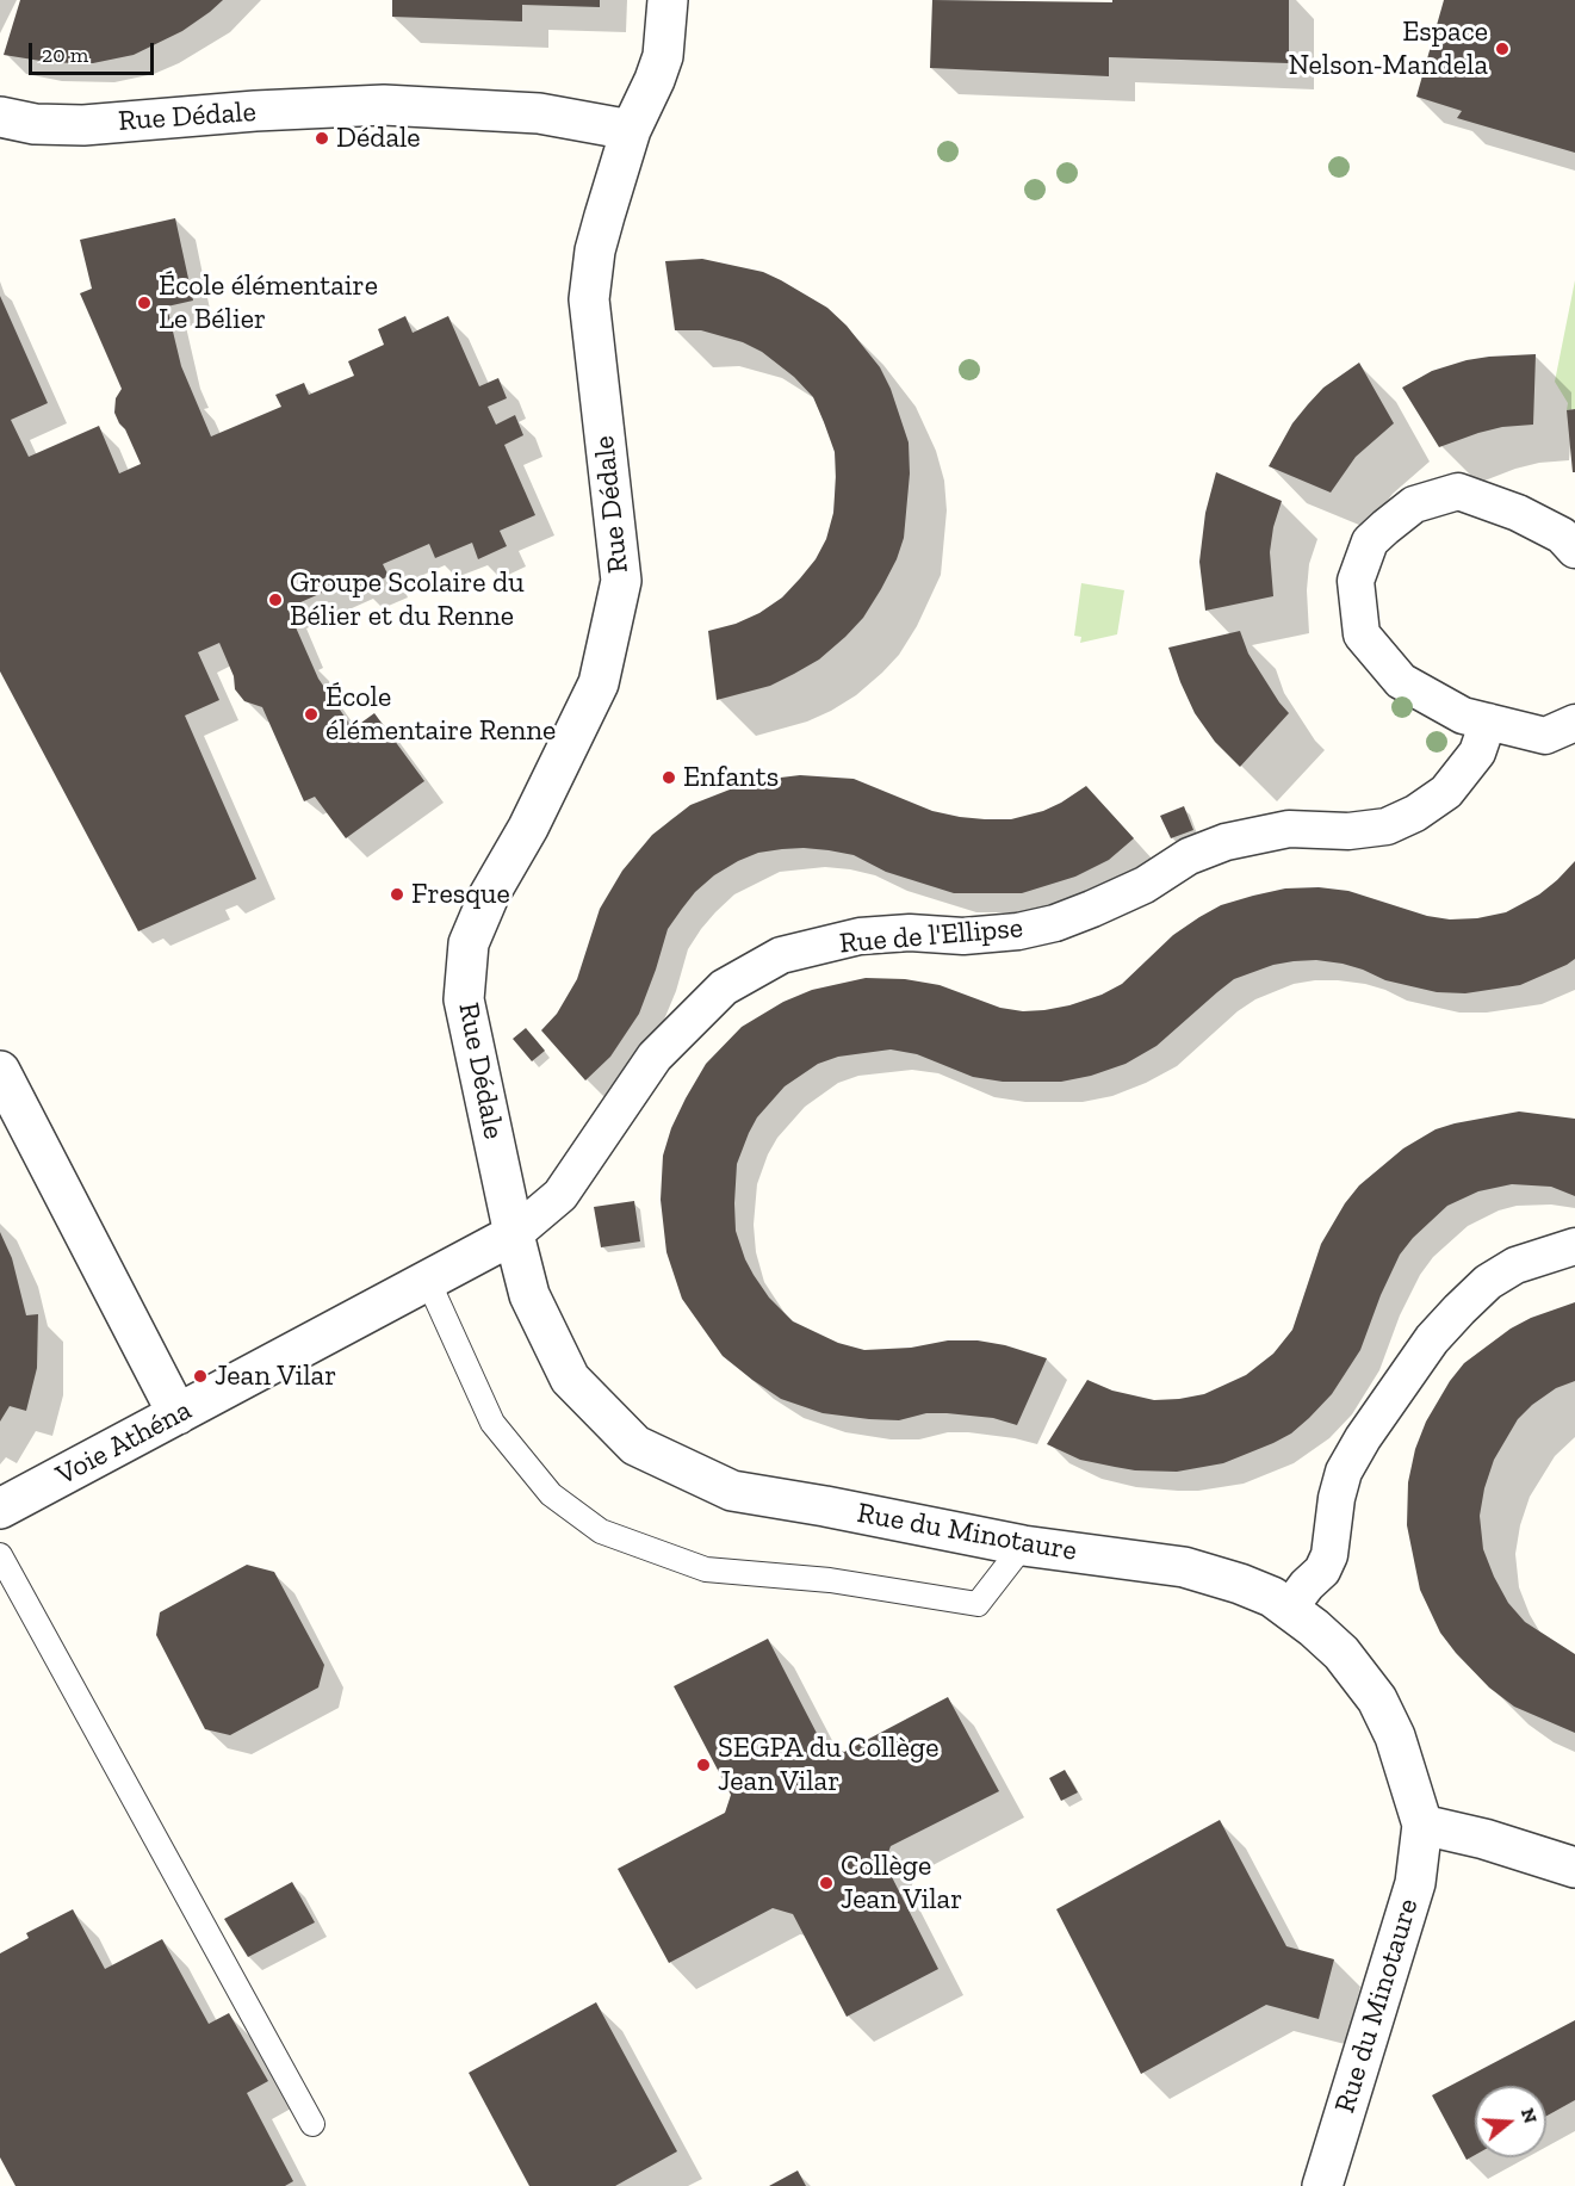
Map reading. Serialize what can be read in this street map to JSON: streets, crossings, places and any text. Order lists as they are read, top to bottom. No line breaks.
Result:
{"streets":{"street":["Rue Dédale","Rue de l'Ellipse","Voie Athéna","Rue du Minotaure"]},"crossings":[["Rue Dédale","Rue de l'Ellipse"],["Rue Dédale","Voie Athéna"],["Rue Dédale","Rue du Minotaure"],["Rue de l'Ellipse","Voie Athéna"],["Rue de l'Ellipse","Rue du Minotaure"],["Voie Athéna","Rue du Minotaure"]],"places":["Espace Nelson-Mandela","Dédale","École élémentaire Le Bélier","Groupe Scolaire du Bélier et du Renne","École élémentaire Renne","Enfants","Fresque","Jean Vilar","SEGPA du Collège Jean Vilar","Collège Jean Vilar"],"scale_bar":"20 m","north":"right"}
